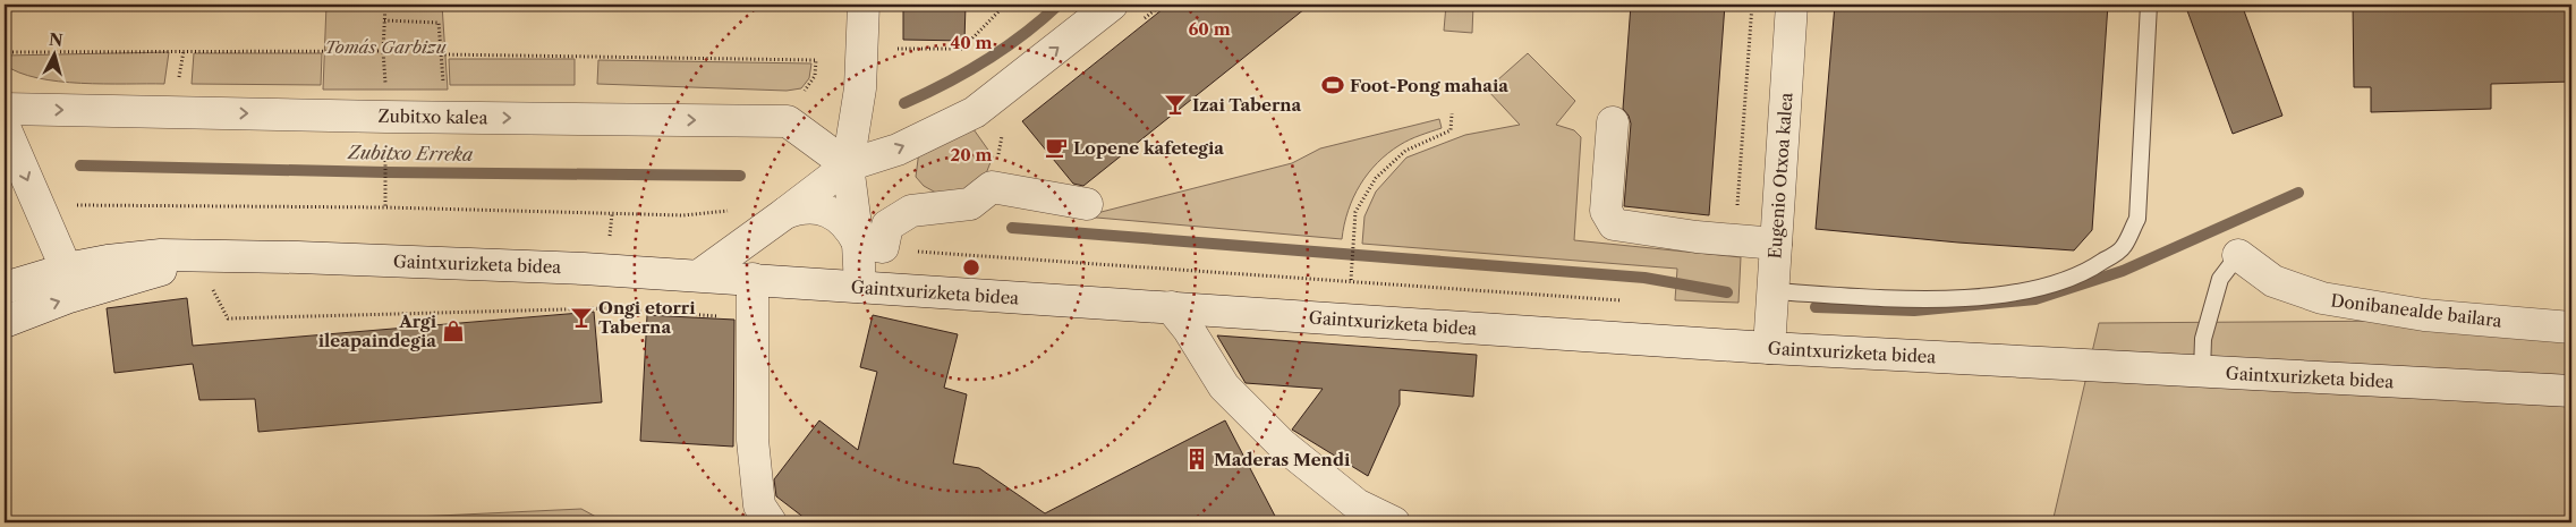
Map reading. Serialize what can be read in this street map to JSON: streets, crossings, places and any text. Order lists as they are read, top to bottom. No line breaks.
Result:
{"streets":{"street":["Zubitxo kalea","Eugenio Otxoa kalea","Gaintxurizketa bidea","Donibanealde bailara"]},"crossings":[["Eugenio Otxoa kalea","Gaintxurizketa bidea"]],"water":["Zubitxo Erreka"],"parks":["Tomás Garbizu"],"places":{"sports":["Foot-Pong mahaia"],"bar":["Izai Taberna","Ongi etorri Taberna"],"cafe":["Lopene kafetegia"],"shop":["Argi ileapaindegia"],"building":["Maderas Mendi"]},"north":"top","rings":["60 m","40 m","20 m"]}
